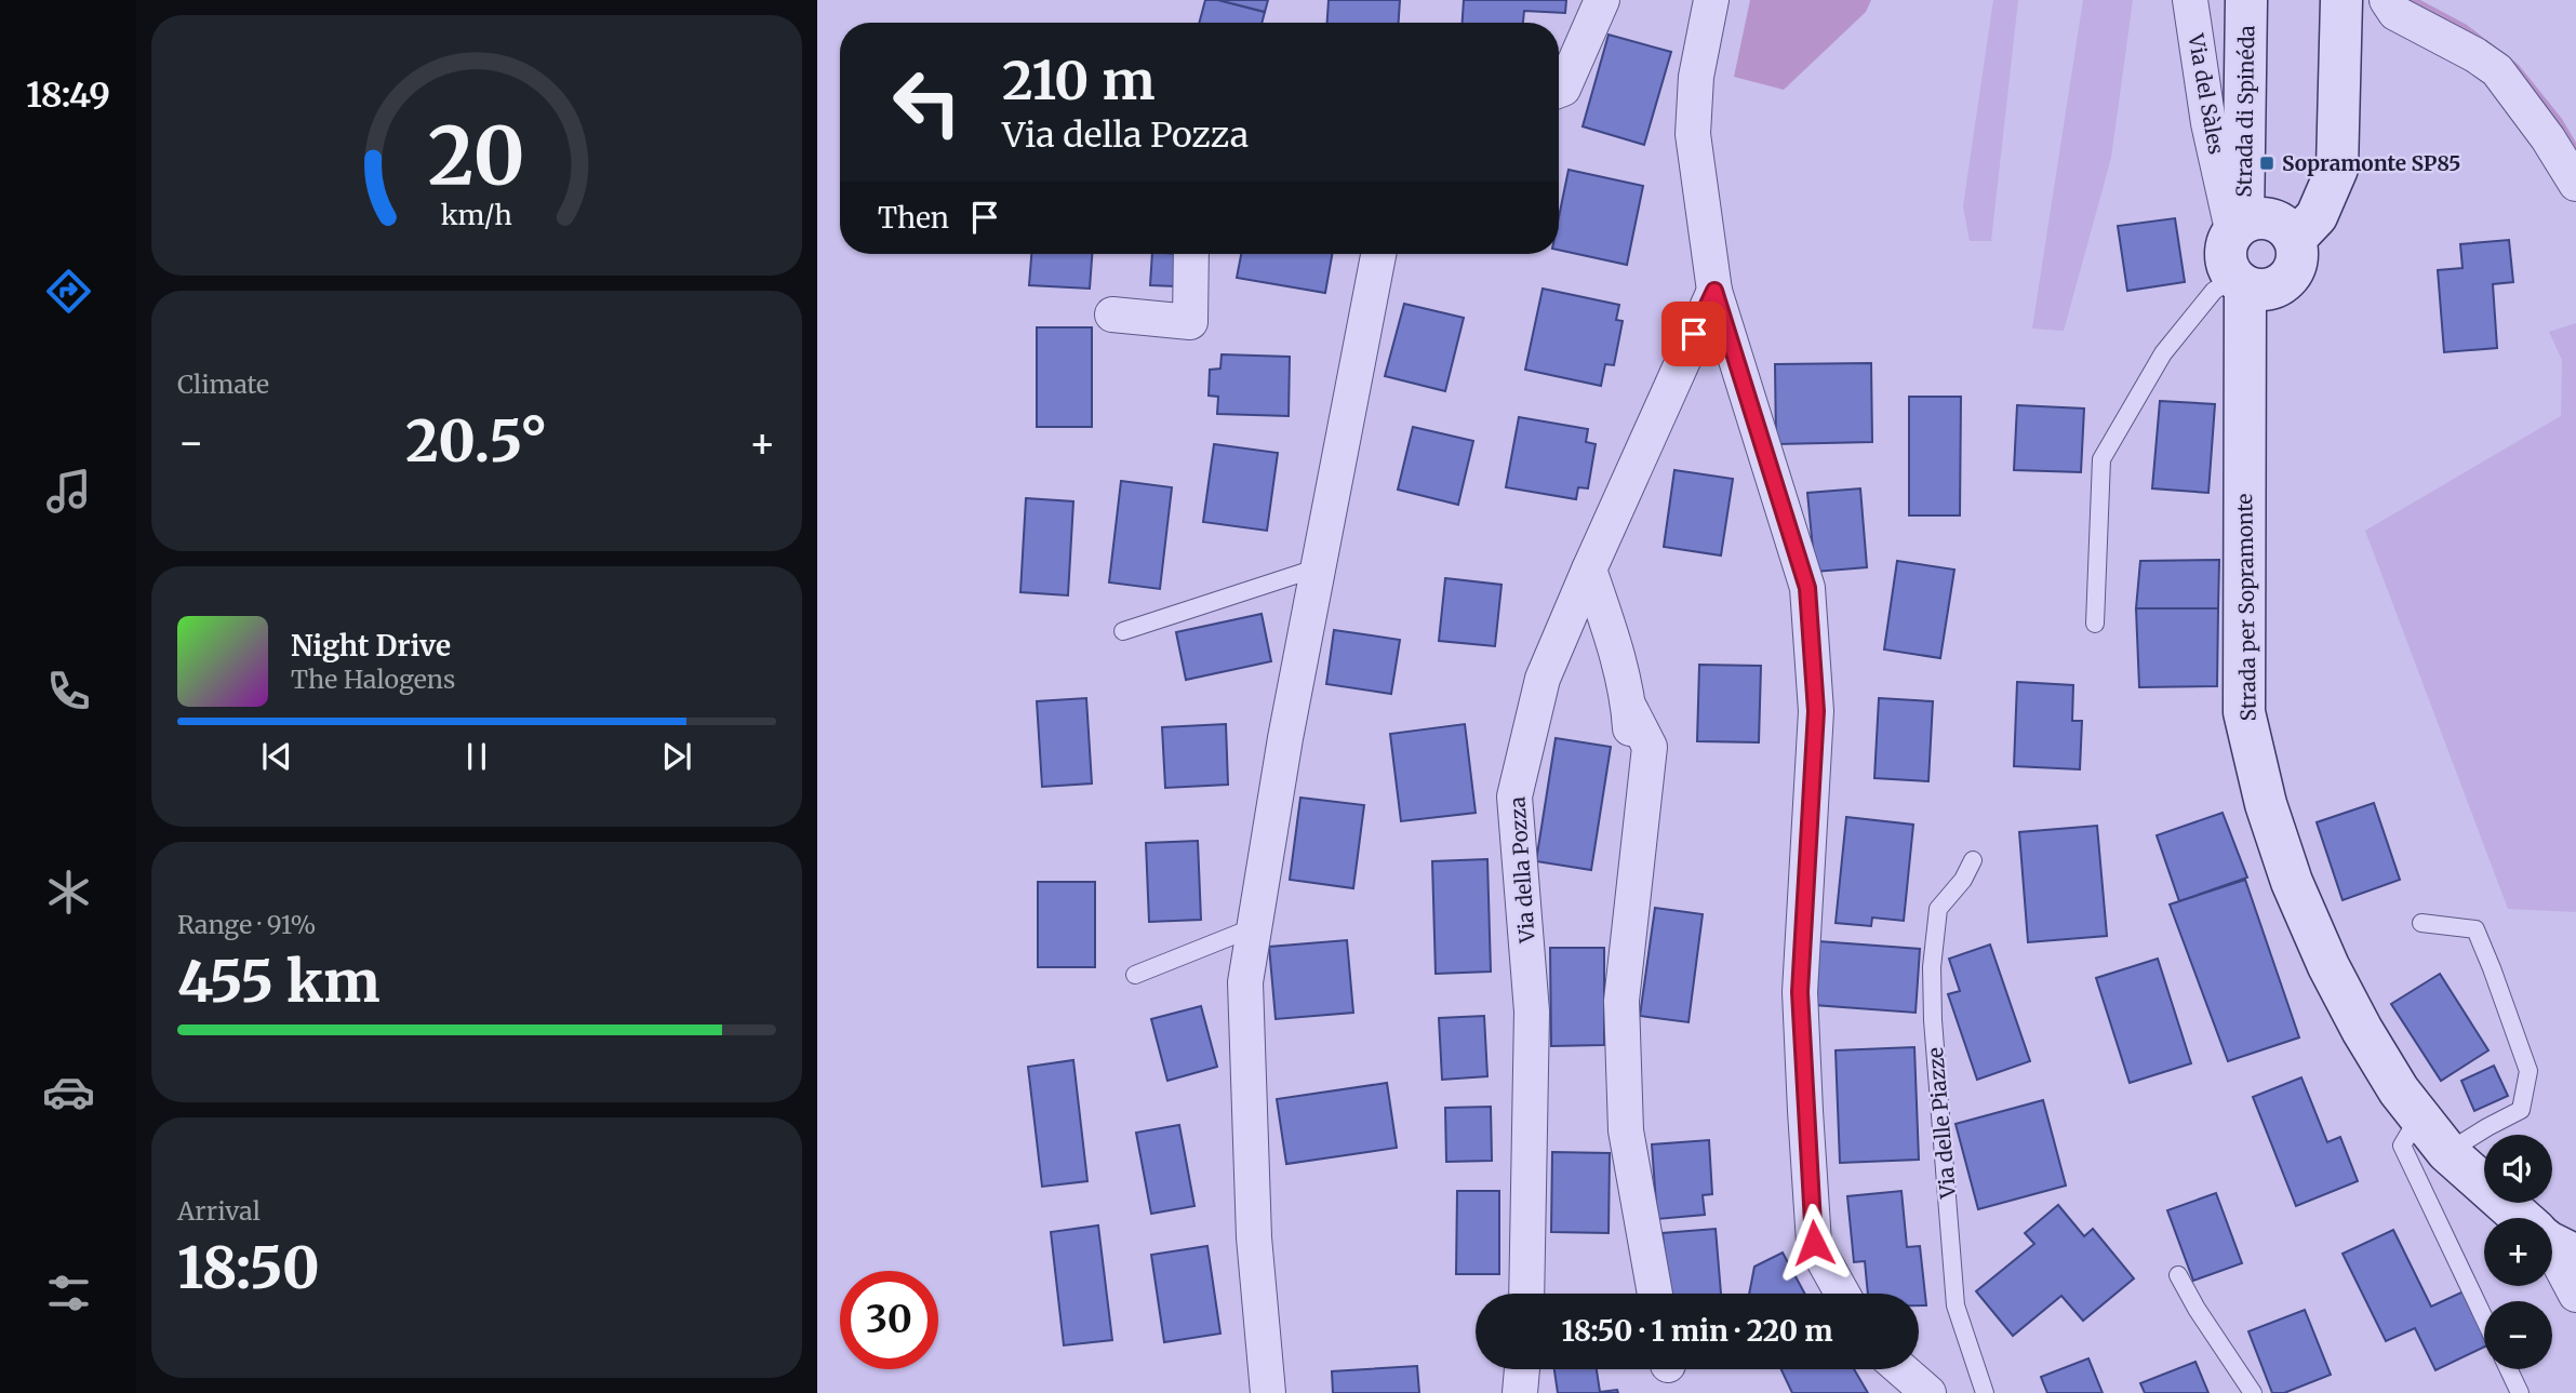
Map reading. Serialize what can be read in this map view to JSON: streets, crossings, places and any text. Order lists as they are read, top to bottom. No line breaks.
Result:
{"streets":{"main road":["Strada di Spinéda","Strada per Sopramonte"],"street":["Via del Sàles","Via della Pozza"],"lane":["Via delle Piazze"]},"crossings":[["Via del Sàles","Strada di Spinéda"],["Via del Sàles","Strada per Sopramonte"],["Strada di Spinéda","Strada per Sopramonte"]],"places":{"transit":["Sopramonte SP85"]},"page":{"tabs":"18:49","turn":["210 m","Via della Pozza"],"then":"Then","tile":["Climate",["Range · 91%","455 km"],["Arrival","18:50"]],"heat":["−","20.5°","+"],"song":["Night Drive","The Halogens"],"map_buttons":["+","−"],"limit":"30","trip":"18:50 · 1 min · 220 m","gauge":["20","km/h"]}}
